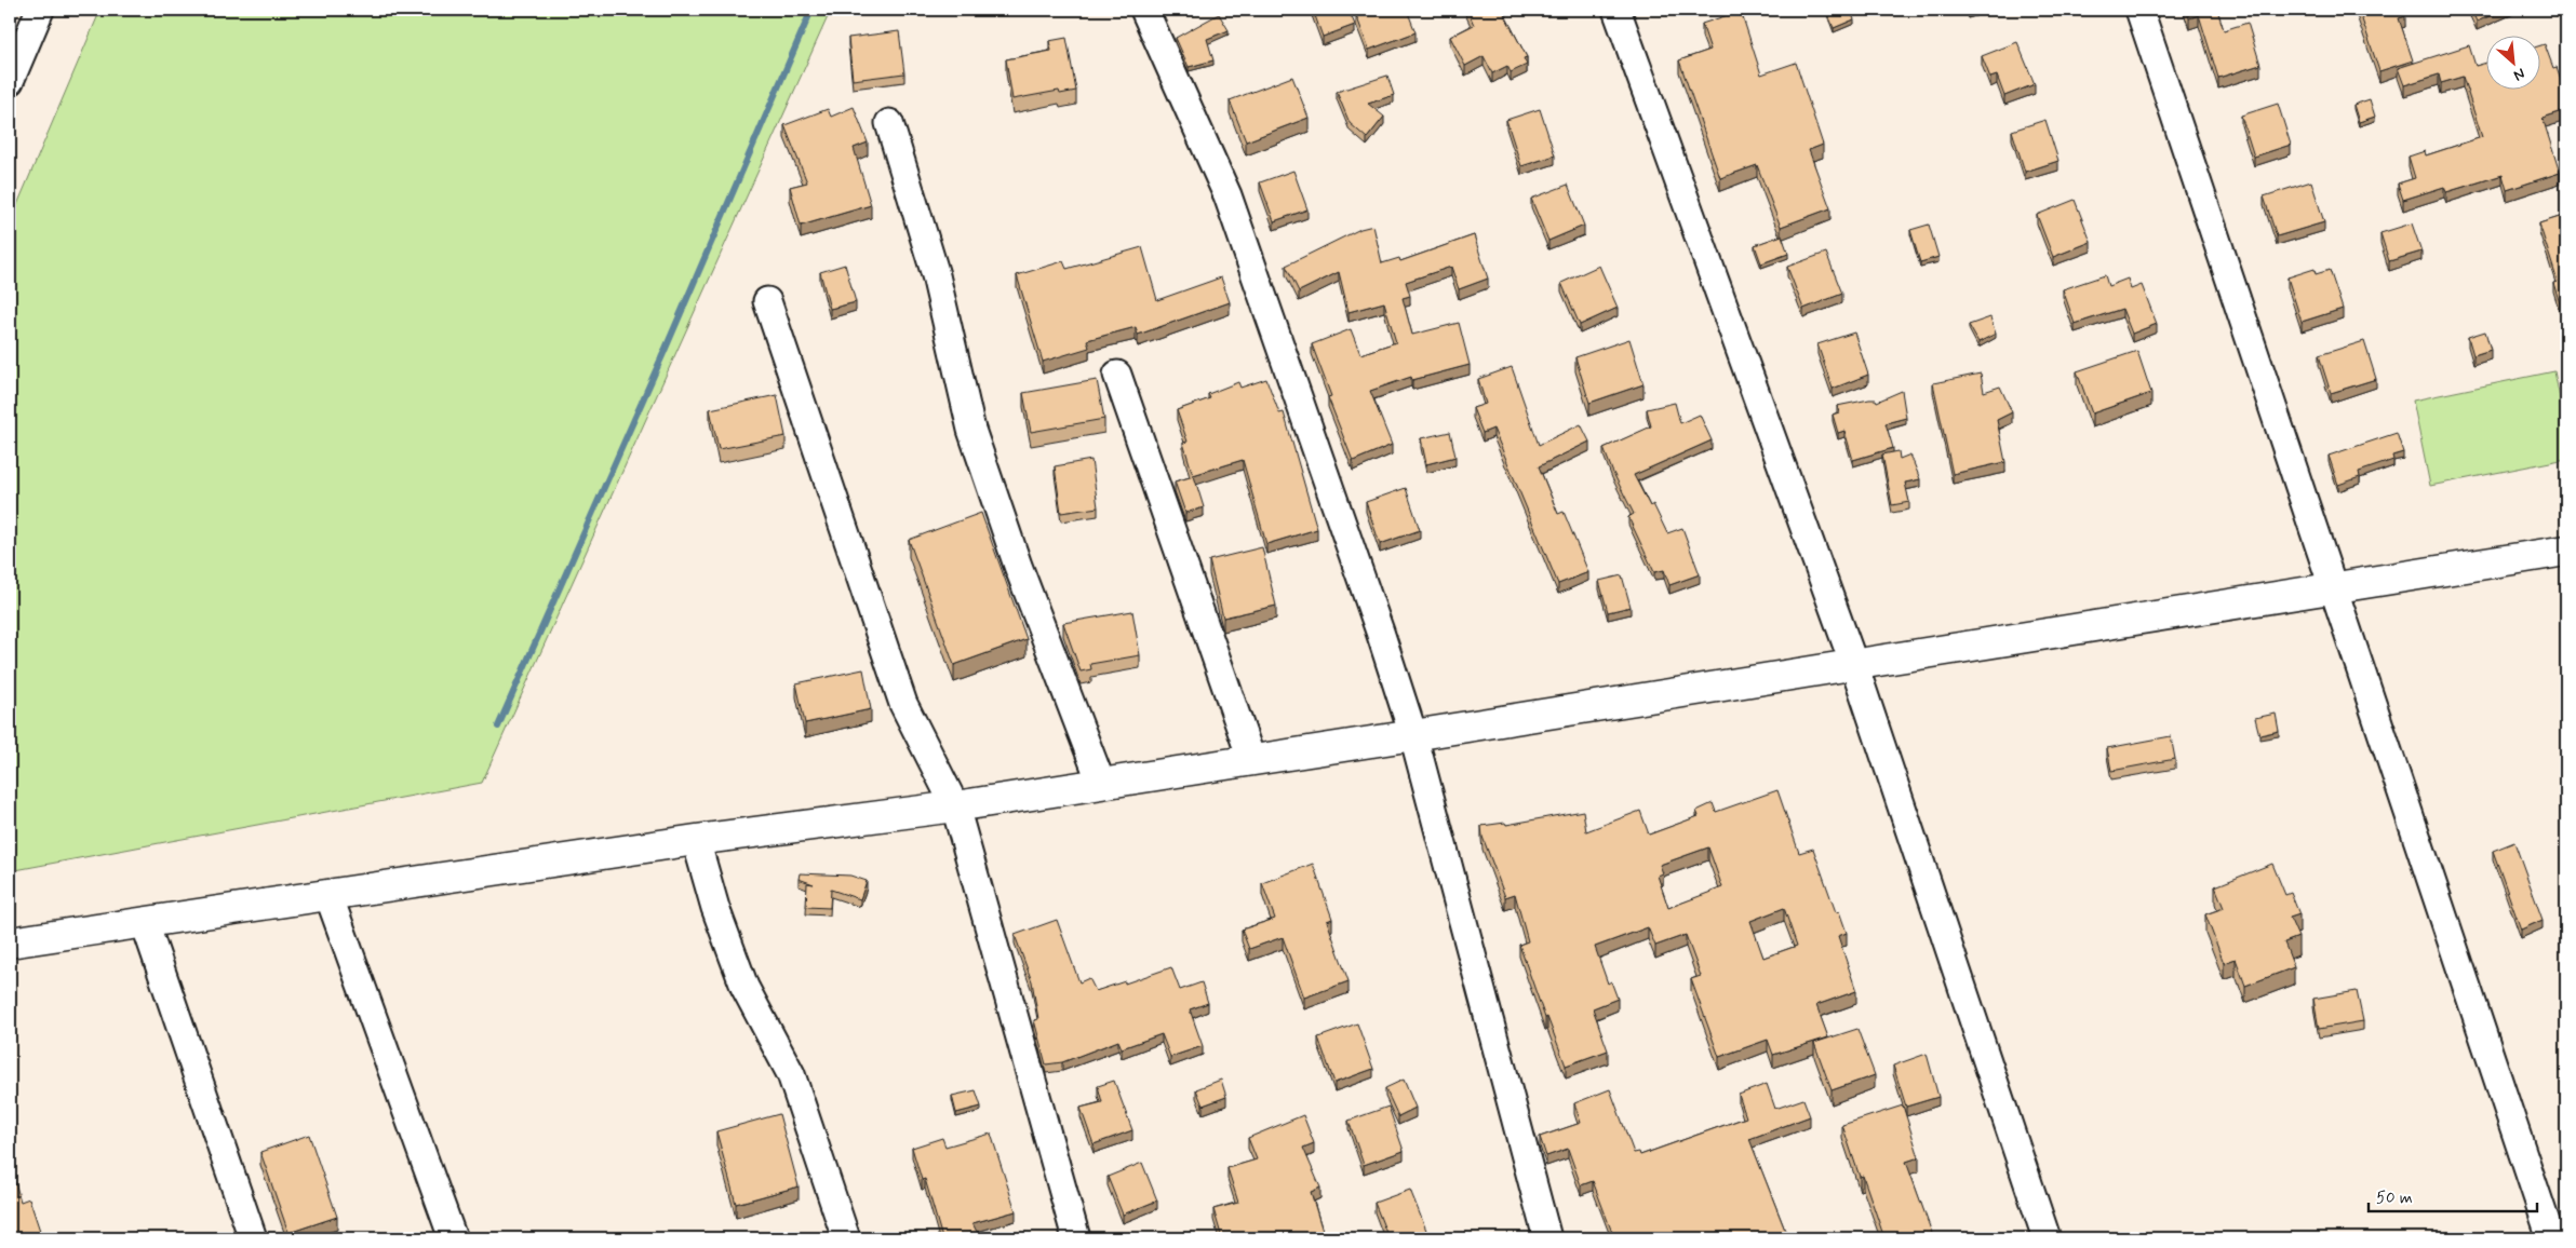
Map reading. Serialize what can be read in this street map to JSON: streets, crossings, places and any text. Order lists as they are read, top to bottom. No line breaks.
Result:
{"scale_bar":"50 m","north":"bottom right"}
